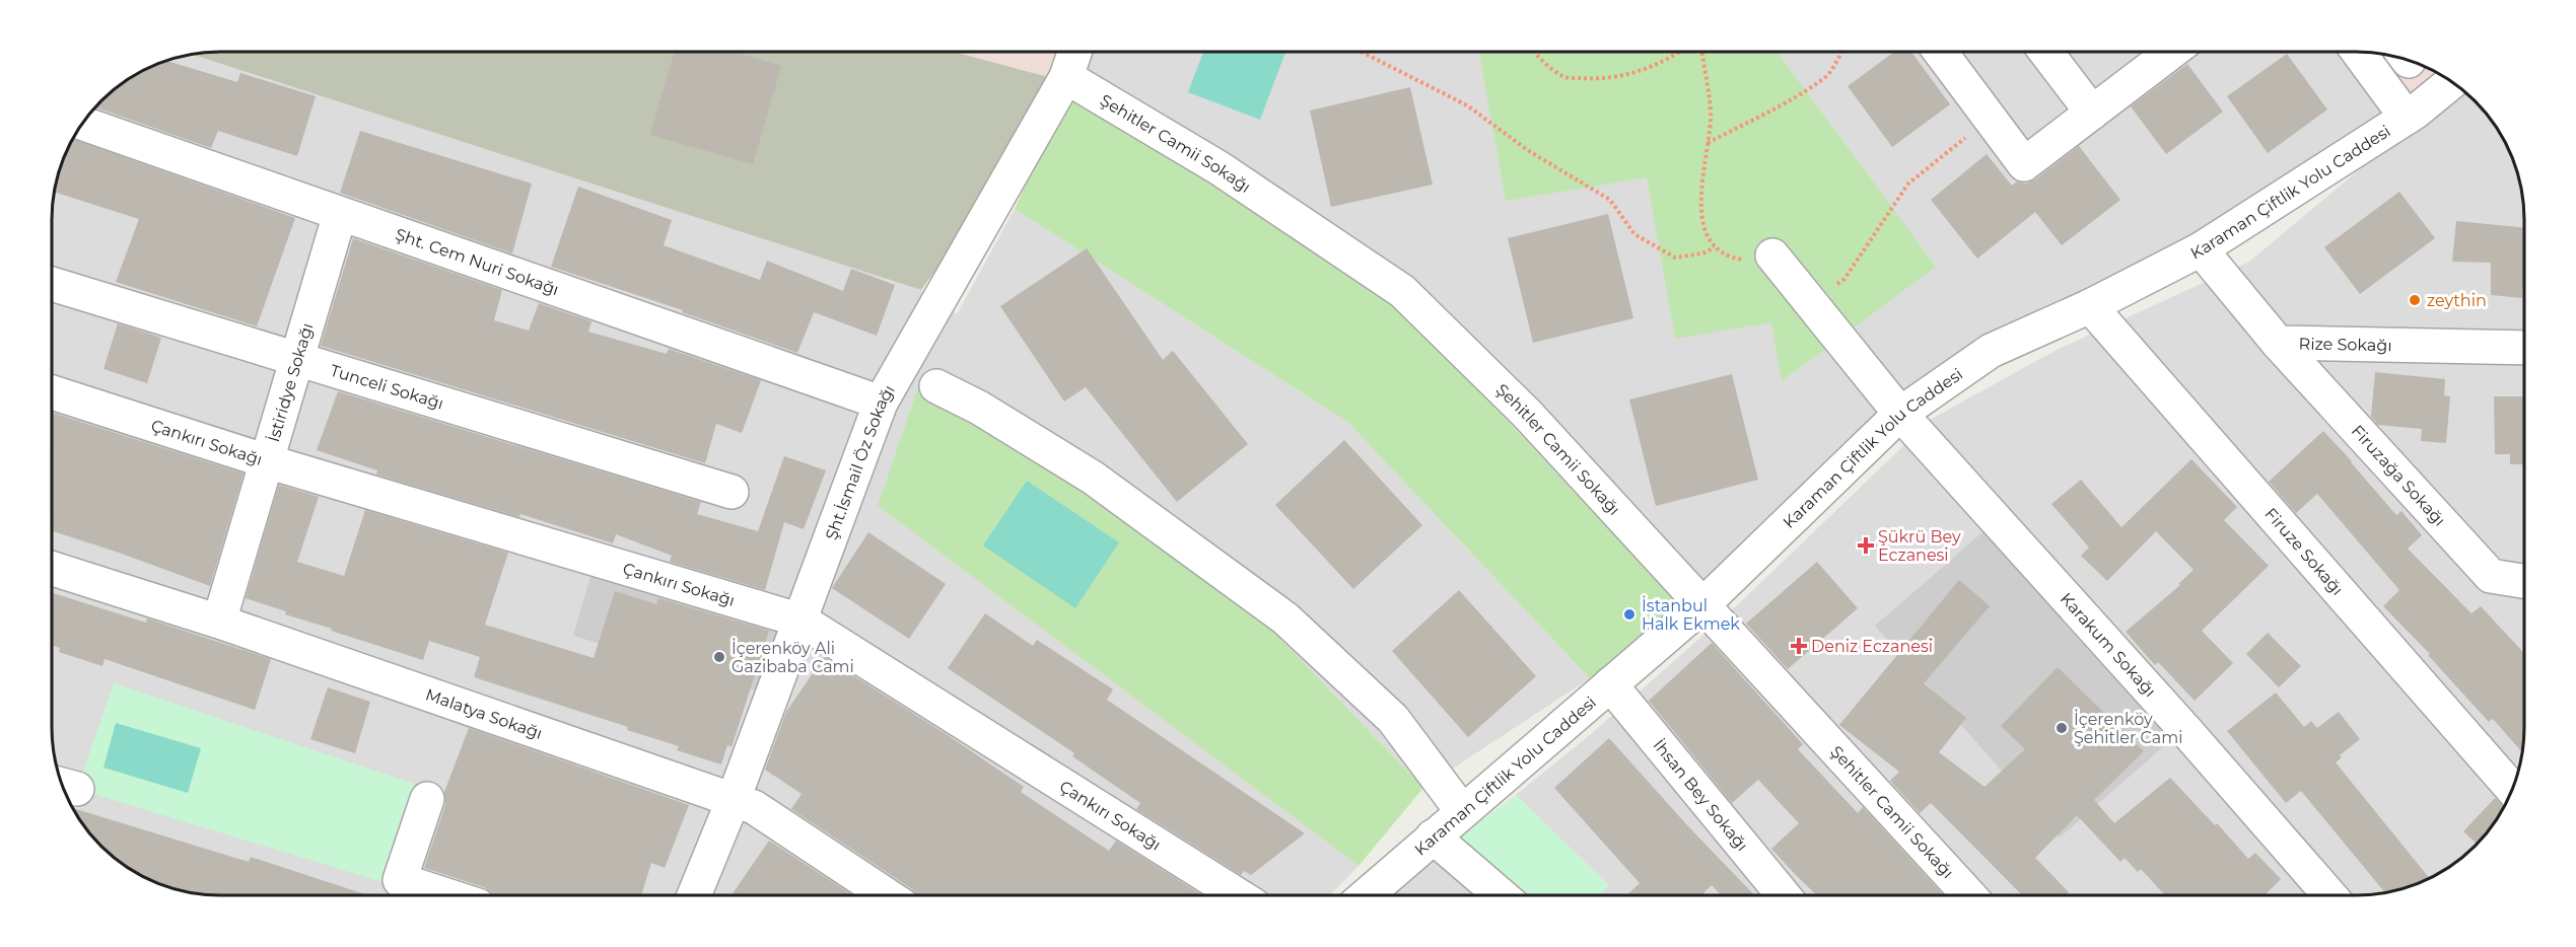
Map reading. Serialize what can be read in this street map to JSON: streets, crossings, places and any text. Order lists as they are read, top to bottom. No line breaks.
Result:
{"streets":{"street":["Şehitler Camii Sokağı","Karaman Çiftlik Yolu Caddesi","Şht. Cem Nuri Sokağı","Rize Sokağı","İstiridye Sokağı","Tunceli Sokağı","Çankırı Sokağı","Şht.İsmail Öz Sokağı","Firuzağa Sokağı","Firuze Sokağı","Karakum Sokağı","Malatya Sokağı","İhsan Bey Sokağı"]},"crossings":[["Şehitler Camii Sokağı","Karaman Çiftlik Yolu Caddesi"],["Şehitler Camii Sokağı","Şht.İsmail Öz Sokağı"],["Karaman Çiftlik Yolu Caddesi","Rize Sokağı"],["Karaman Çiftlik Yolu Caddesi","Firuze Sokağı"],["Karaman Çiftlik Yolu Caddesi","Karakum Sokağı"],["Karaman Çiftlik Yolu Caddesi","İhsan Bey Sokağı"],["Şht. Cem Nuri Sokağı","İstiridye Sokağı"],["Şht. Cem Nuri Sokağı","Şht.İsmail Öz Sokağı"],["Rize Sokağı","Firuzağa Sokağı"],["İstiridye Sokağı","Tunceli Sokağı"],["İstiridye Sokağı","Çankırı Sokağı"],["İstiridye Sokağı","Malatya Sokağı"],["Çankırı Sokağı","Şht.İsmail Öz Sokağı"],["Şht.İsmail Öz Sokağı","Malatya Sokağı"]],"places":{"other":["zeythin","İstanbul Halk Ekmek","İçerenköy Ali Gazibaba Cami","İçerenköy Şehitler Cami"],"health":["Şükrü Bey Eczanesi","Deniz Eczanesi"]}}
